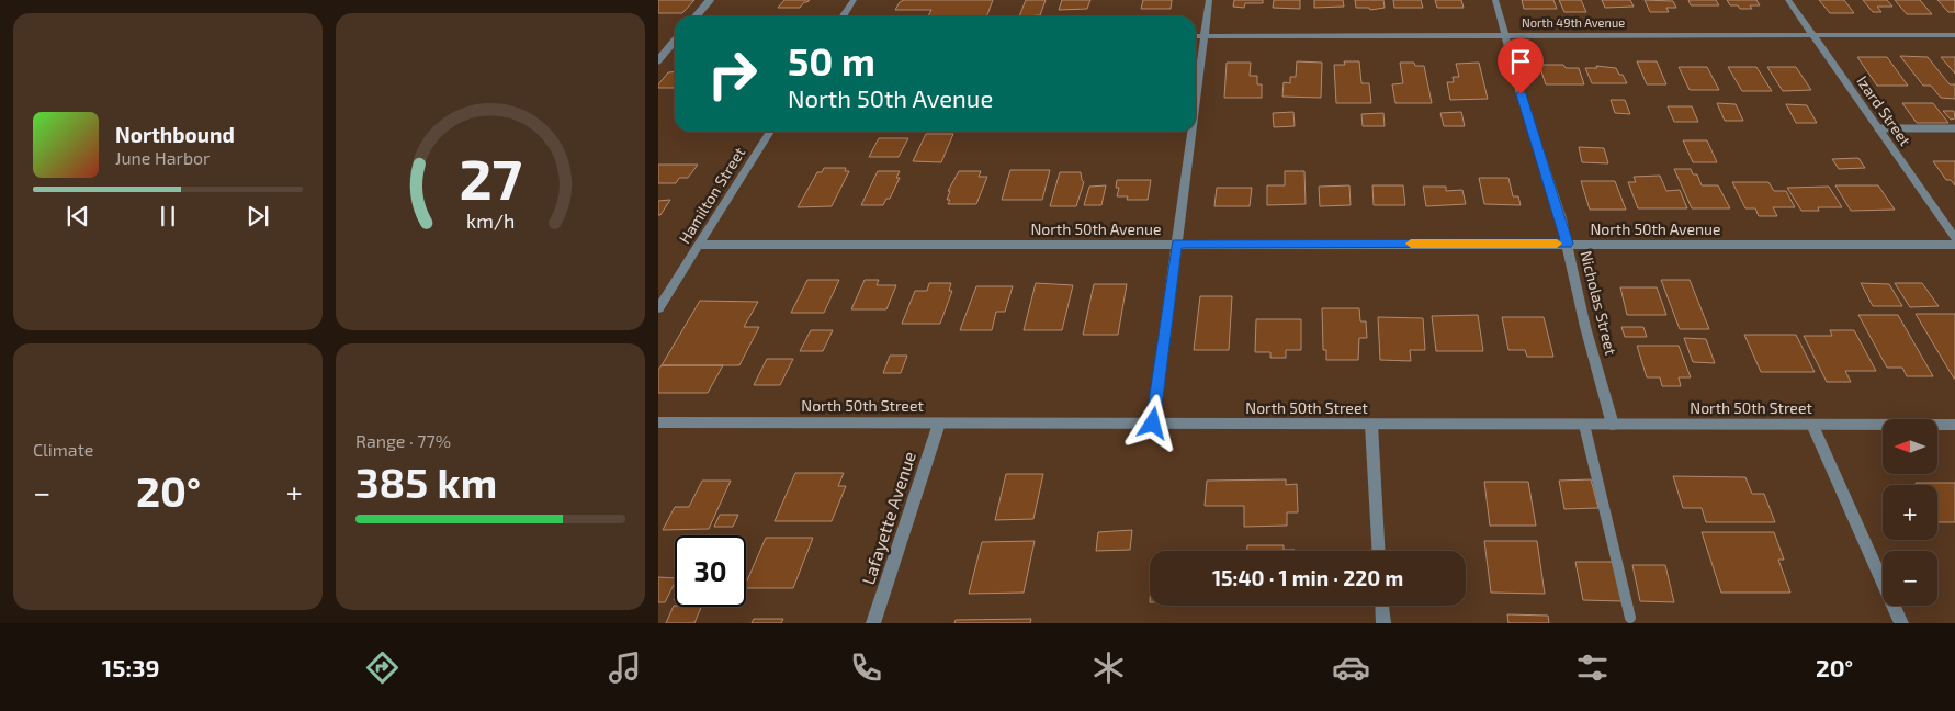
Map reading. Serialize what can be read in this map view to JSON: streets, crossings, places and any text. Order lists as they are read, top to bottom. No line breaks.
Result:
{"streets":{"street":["North 49th Avenue","Izard Street","Hamilton Street","North 50th Avenue","Nicholas Street","North 50th Street","Lafayette Avenue"]},"crossings":[["North 49th Avenue","Izard Street"],["North 49th Avenue","Nicholas Street"],["Hamilton Street","North 50th Avenue"],["North 50th Avenue","Nicholas Street"],["Nicholas Street","North 50th Street"],["North 50th Street","Lafayette Avenue"]],"north":"left","page":{"turn":["50 m","North 50th Avenue"],"song":["Northbound","June Harbor"],"tile":["Climate",["Range · 77%","385 km"]],"map_buttons":["+","−"],"heat":["−","20°","+"],"limit":"30","trip":"15:40 · 1 min · 220 m","tabs":["15:39","20°"],"gauge":["27","km/h"]}}
